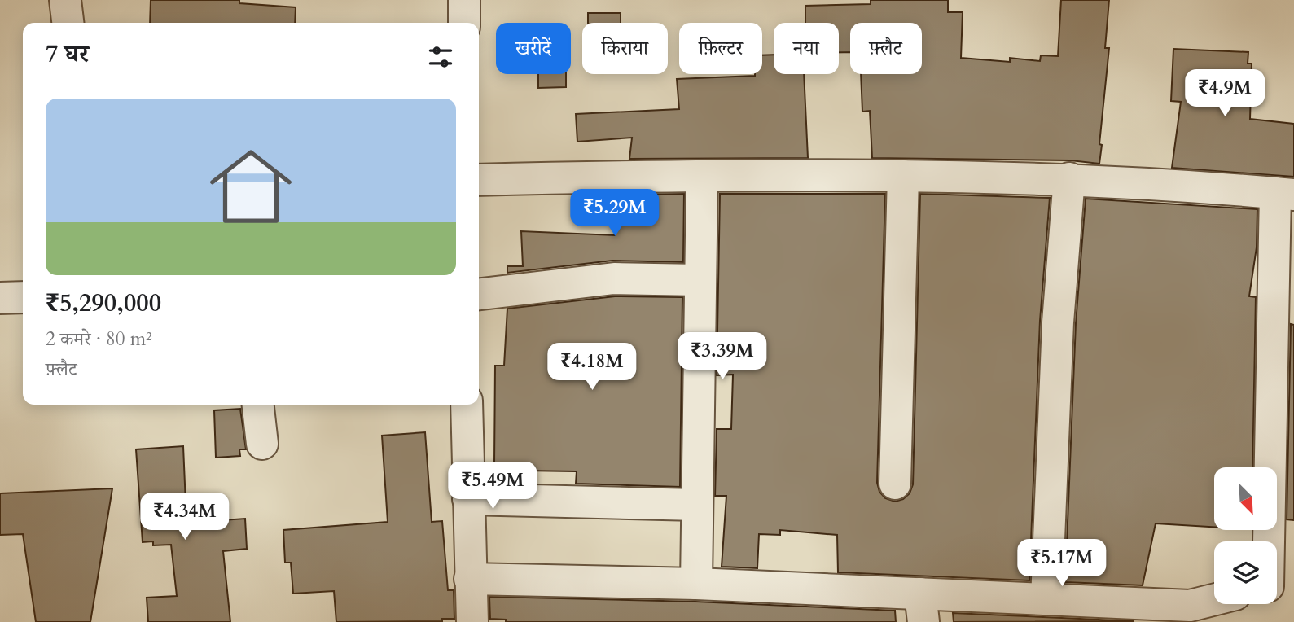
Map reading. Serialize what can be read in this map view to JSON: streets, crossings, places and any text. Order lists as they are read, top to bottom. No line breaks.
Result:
{"north":"bottom right","page":{"chip":["खरीदें","किराया","फ़िल्टर","नया","फ़्लैट"],"heading":"7 घर","price":["₹4.9M","₹5.29M","₹3.39M","₹4.18M","₹5.49M","₹4.34M","₹5.17M"],"list":[{"name":"₹5,290,000","note":"2 कमरे · 80 m² · फ़्लैट"}]}}
